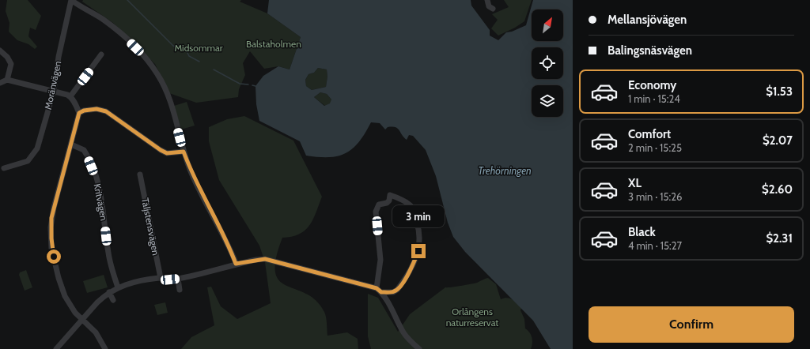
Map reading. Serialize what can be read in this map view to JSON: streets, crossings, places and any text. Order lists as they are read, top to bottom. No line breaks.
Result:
{"streets":{"street":["Moränvägen","Kritvägen","Täljstensvägen"]},"water":["Trehörningen"],"parks":["Balstaholmen","Midsommar","Orlångens naturreservat"],"north":"top right","page":{"banner":["Mellansjövägen","Balingsnäsvägen"],"list":[{"name":"Economy","note":"1 min · 15:24","value":"$1.53"},{"name":"Comfort","note":"2 min · 15:25","value":"$2.07"},{"name":"XL","note":"3 min · 15:26","value":"$2.60"},{"name":"Black","note":"4 min · 15:27","value":"$2.31"}],"bubble":"3 min","buttons":"Confirm"}}
